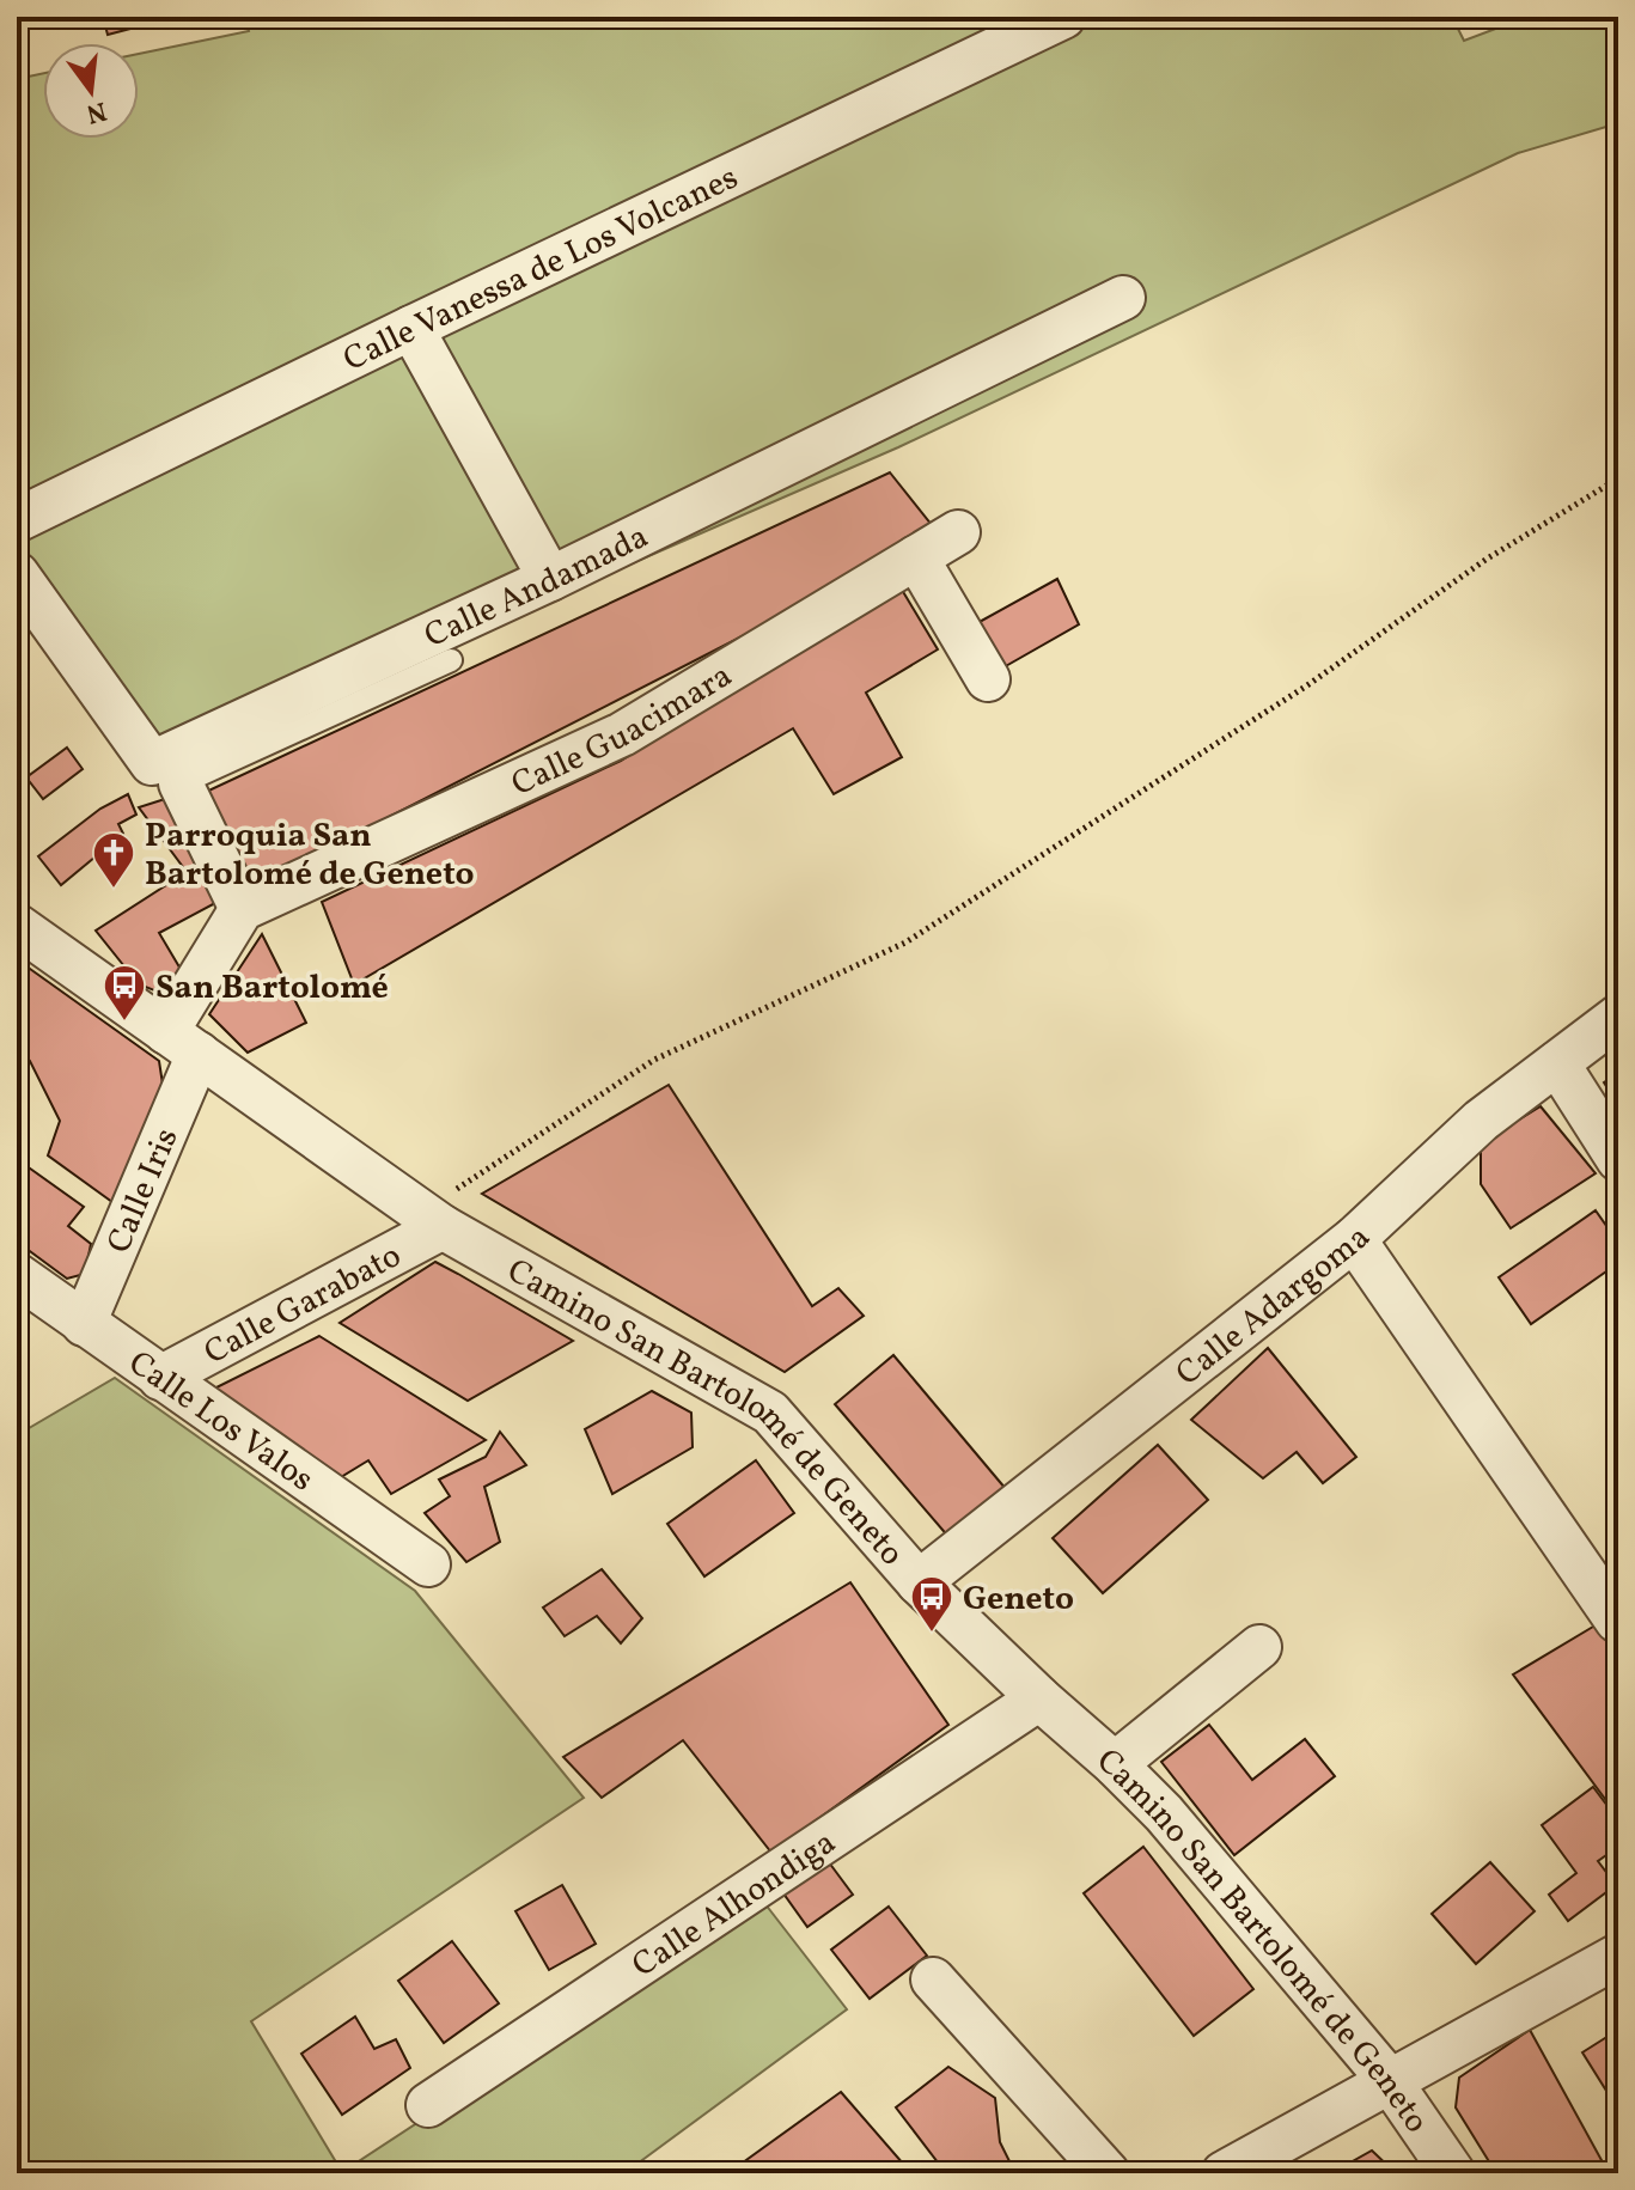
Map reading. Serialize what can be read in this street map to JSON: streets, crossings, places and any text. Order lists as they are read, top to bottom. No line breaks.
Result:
{"streets":{"street":["Calle Vanessa de Los Volcanes","Calle Andamada","Calle Guacimara","Calle Iris","Calle Garabato","Calle Adargoma","Camino San Bartolomé de Geneto","Calle Los Valos","Calle Alhondiga"]},"crossings":[["Calle Iris","Camino San Bartolomé de Geneto"],["Calle Iris","Calle Los Valos"],["Calle Garabato","Camino San Bartolomé de Geneto"],["Calle Garabato","Calle Los Valos"],["Calle Adargoma","Camino San Bartolomé de Geneto"],["Camino San Bartolomé de Geneto","Calle Alhondiga"]],"places":{"church":["Parroquia San Bartolomé de Geneto"],"bus stop":["San Bartolomé","Geneto"]},"north":"bottom"}
